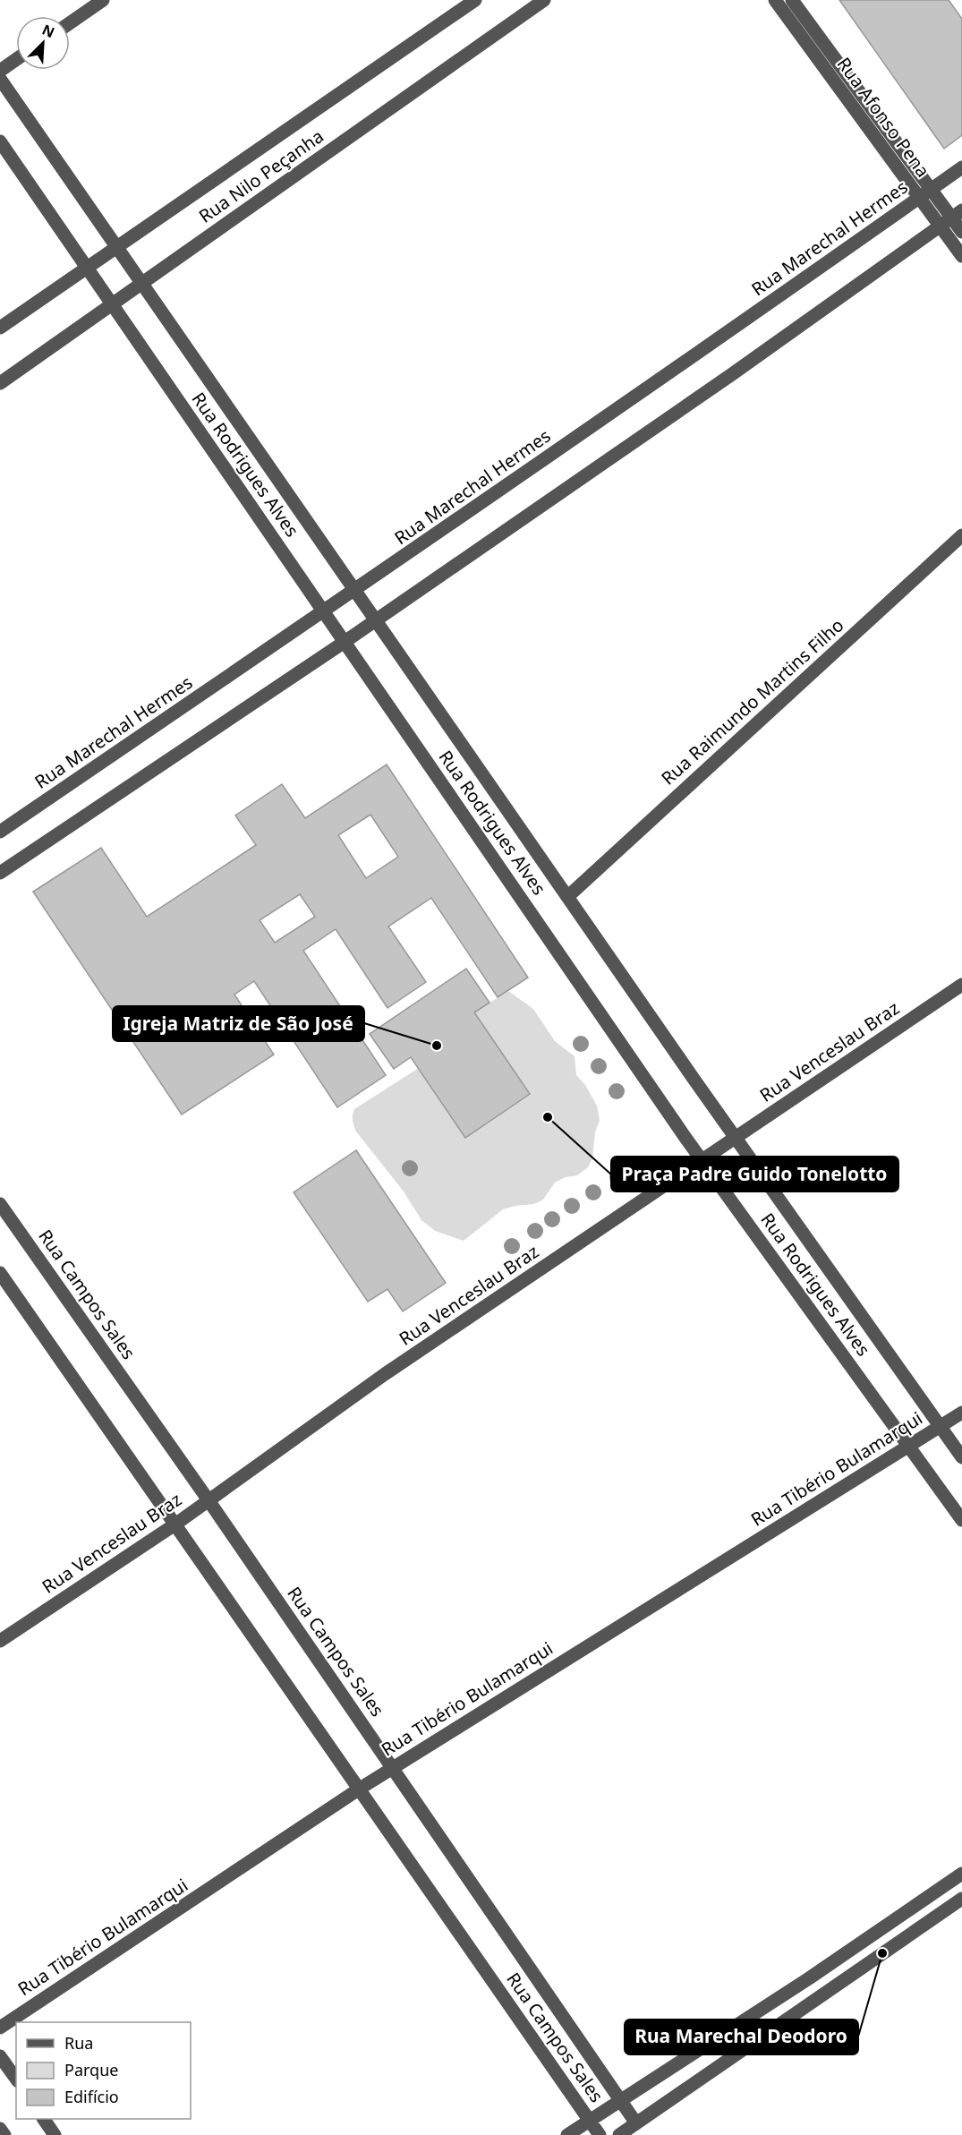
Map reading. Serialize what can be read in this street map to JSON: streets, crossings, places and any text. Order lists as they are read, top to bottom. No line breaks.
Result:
{"streets":{"street":["Rua Afonso Pena","Rua Nilo Peçanha","Rua Marechal Hermes","Rua Rodrigues Alves","Rua Raimundo Martins Filho","Rua Venceslau Braz","Rua Campos Sales","Rua Tibério Bulamarqui"]},"crossings":[["Rua Afonso Pena","Rua Marechal Hermes"],["Rua Nilo Peçanha","Rua Rodrigues Alves"],["Rua Marechal Hermes","Rua Rodrigues Alves"],["Rua Rodrigues Alves","Rua Raimundo Martins Filho"],["Rua Rodrigues Alves","Rua Venceslau Braz"],["Rua Rodrigues Alves","Rua Tibério Bulamarqui"],["Rua Venceslau Braz","Rua Campos Sales"],["Rua Campos Sales","Rua Tibério Bulamarqui"]],"places":["Igreja Matriz de São José","Praça Padre Guido Tonelotto","Rua Marechal Deodoro"],"legend":["Rua","Parque","Edifício"],"north":"top right"}
